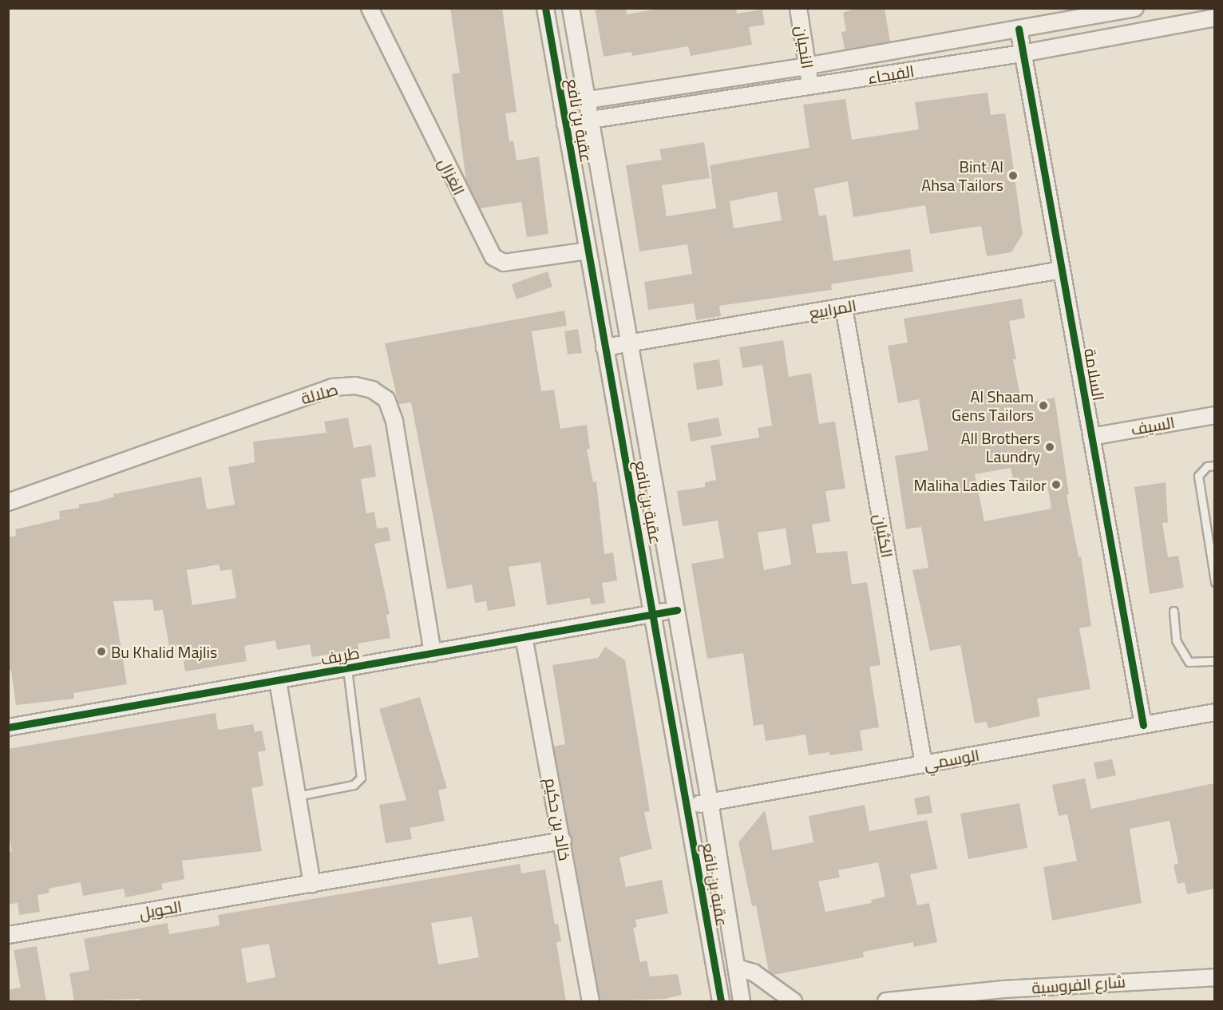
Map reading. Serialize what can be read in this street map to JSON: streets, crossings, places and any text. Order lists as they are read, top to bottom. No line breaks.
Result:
{"streets":{"street":["النجيان","الفيحاء","عقبة بن نافع","الغزال","المرابيع","السلامة","صلالة","السيف","الكثبان","طريف","الوسمي","خالد بن حكيم","الحويل","شارع الفروسية"]},"crossings":[["النجيان","الفيحاء"],["الفيحاء","عقبة بن نافع"],["الفيحاء","السلامة"],["عقبة بن نافع","الغزال"],["عقبة بن نافع","المرابيع"],["عقبة بن نافع","طريف"],["عقبة بن نافع","الوسمي"],["المرابيع","السلامة"],["المرابيع","الكثبان"],["السلامة","السيف"],["السلامة","الوسمي"],["صلالة","طريف"],["الكثبان","الوسمي"],["طريف","خالد بن حكيم"],["خالد بن حكيم","الحويل"]],"places":["Bint Al Ahsa Tailors","Al Shaam Gens Tailors","All Brothers Laundry","Maliha Ladies Tailor","Bu Khalid Majlis"]}
